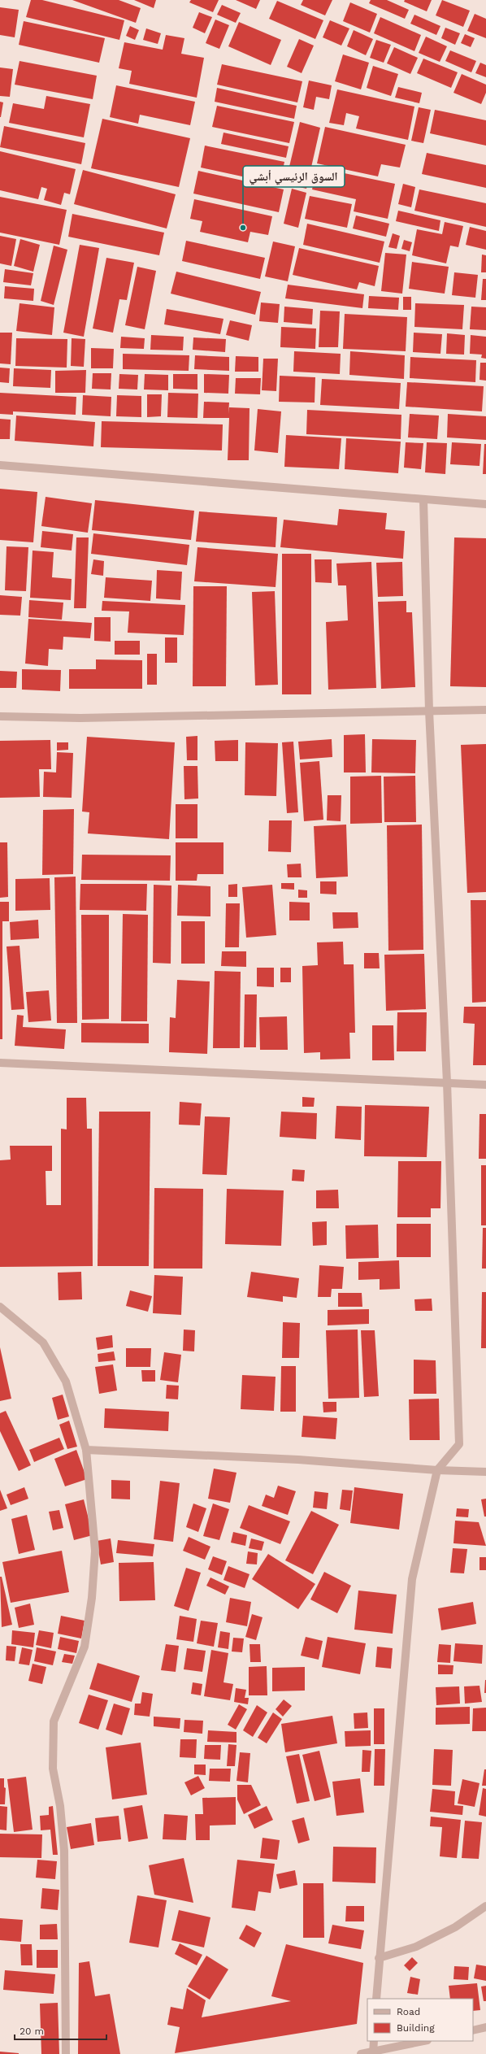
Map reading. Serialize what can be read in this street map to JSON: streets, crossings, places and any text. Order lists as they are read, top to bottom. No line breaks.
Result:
{"places":["السوق الرئيسي أبشي"],"legend":["Road","Building"],"scale_bar":"20 m"}
